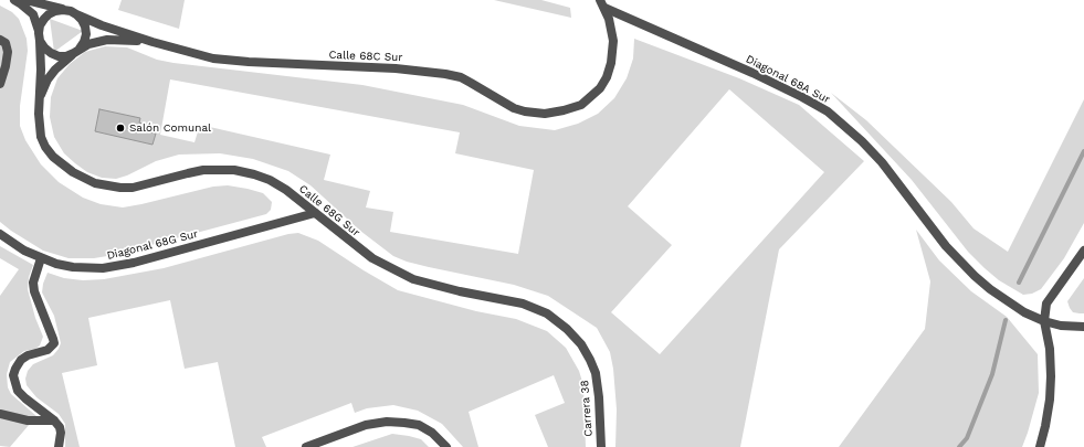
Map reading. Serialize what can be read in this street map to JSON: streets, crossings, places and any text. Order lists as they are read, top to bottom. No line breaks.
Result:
{"streets":{"street":["Calle 68C Sur","Diagonal 68A Sur","Calle 68G Sur","Diagonal 68G Sur","Carrera 38"]},"crossings":[["Calle 68C Sur","Diagonal 68A Sur"],["Calle 68G Sur","Diagonal 68G Sur"],["Calle 68G Sur","Carrera 38"]],"places":["Salón Comunal"]}
